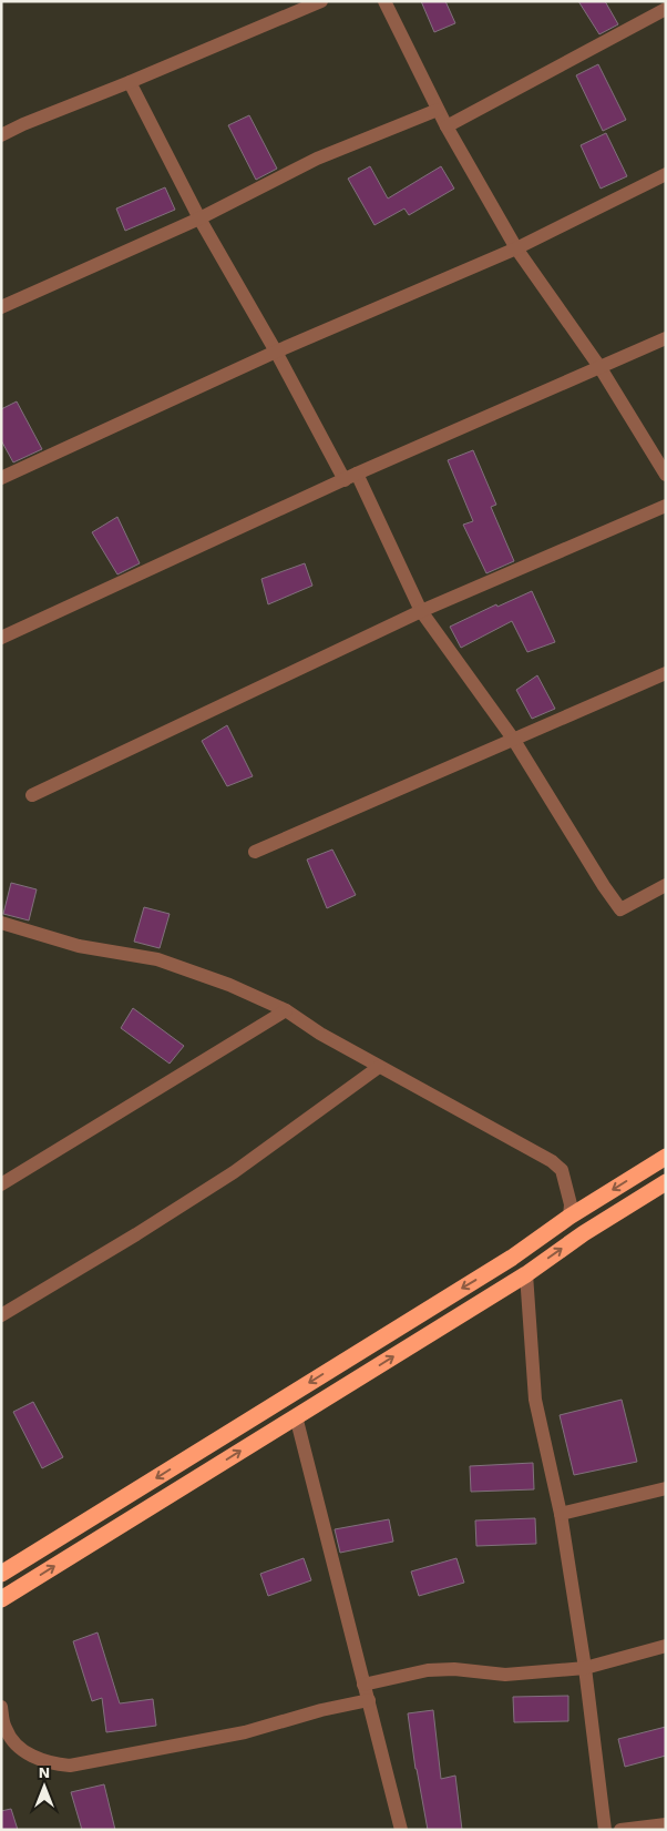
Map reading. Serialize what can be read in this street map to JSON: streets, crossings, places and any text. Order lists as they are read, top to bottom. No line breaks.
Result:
{"north":"top"}
